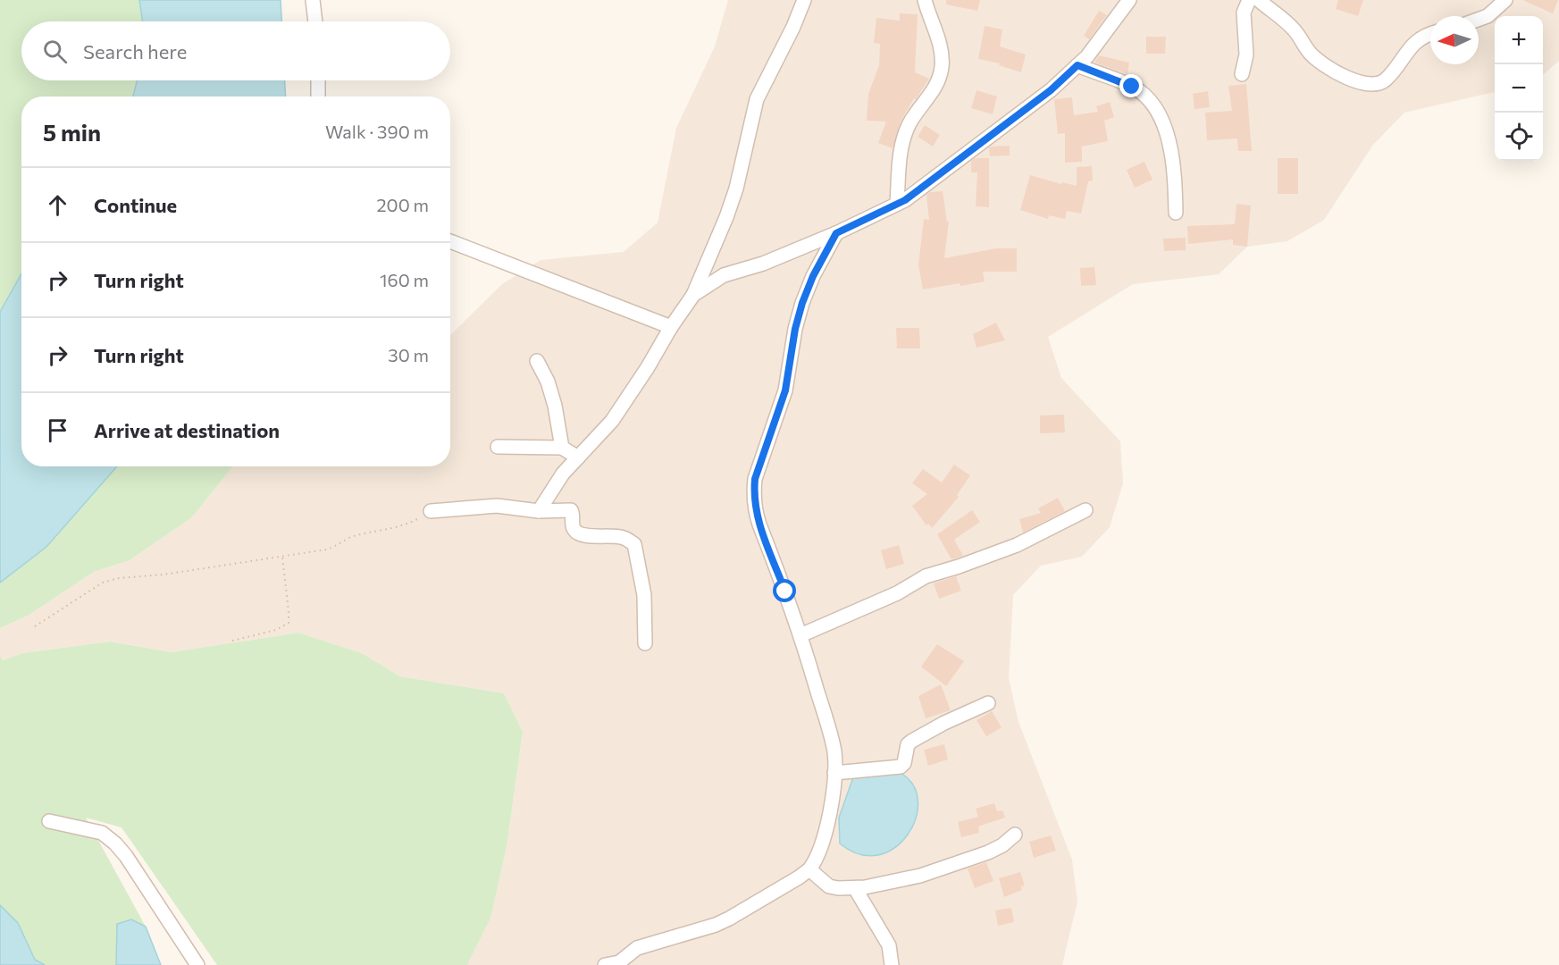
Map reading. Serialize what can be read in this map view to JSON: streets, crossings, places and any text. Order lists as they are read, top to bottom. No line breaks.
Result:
{"north":"left","page":{"map_buttons":["+","−"],"search":"Search here","heading":["5 min","Walk · 390 m"],"list":[["Continue","200 m"],["Turn right","160 m"],["Turn right","30 m"],"Arrive at destination"]}}
